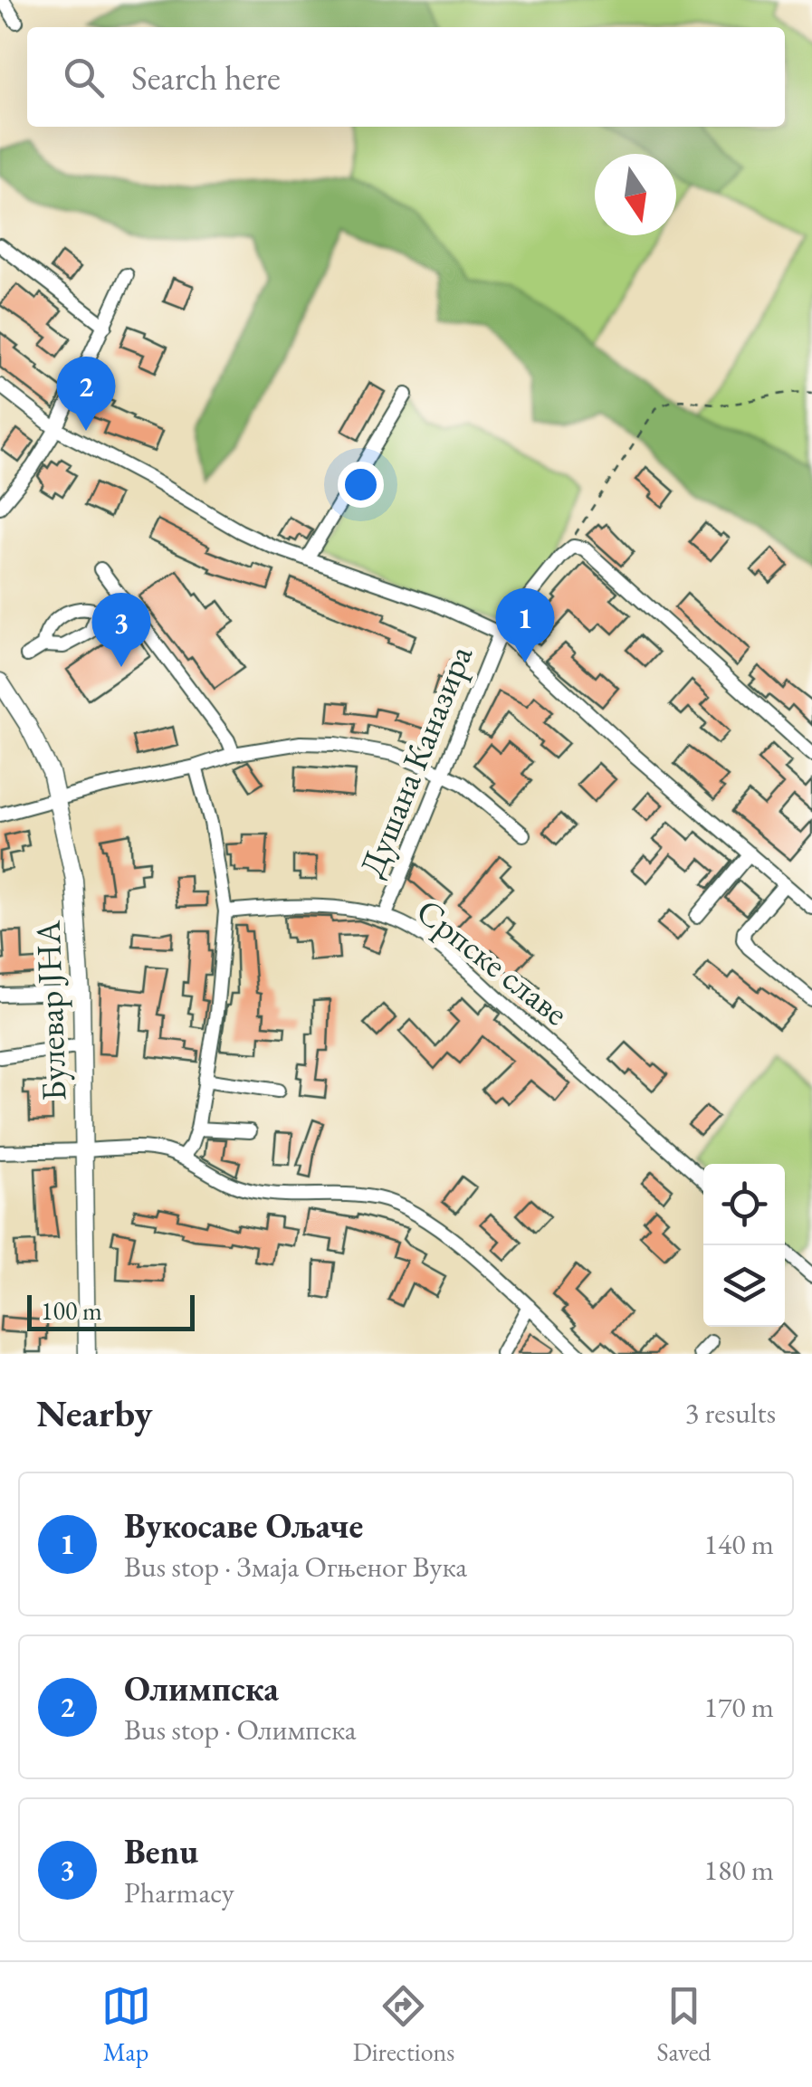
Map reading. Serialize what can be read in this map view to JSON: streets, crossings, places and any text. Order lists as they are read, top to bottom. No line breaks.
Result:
{"streets":{"main road":["Булевар ЈНА"],"street":["Душана Каназира","Српске славе"]},"crossings":[["Душана Каназира","Српске славе"]],"scale_bar":"100 m","north":"bottom","page":{"search":"Search here","pins":["2","1","3"],"scale":"100 m","heading":["Nearby","3 results"],"list":[{"mark":"1","name":"Вукосаве Ољаче","note":"Bus stop · Змаја Огњеног Вука","value":"140 m"},{"mark":"2","name":"Олимпска","note":"Bus stop · Олимпска","value":"170 m"},{"mark":"3","name":"Benu","note":"Pharmacy","value":"180 m"}],"nav":["Map","Directions","Saved"]}}
